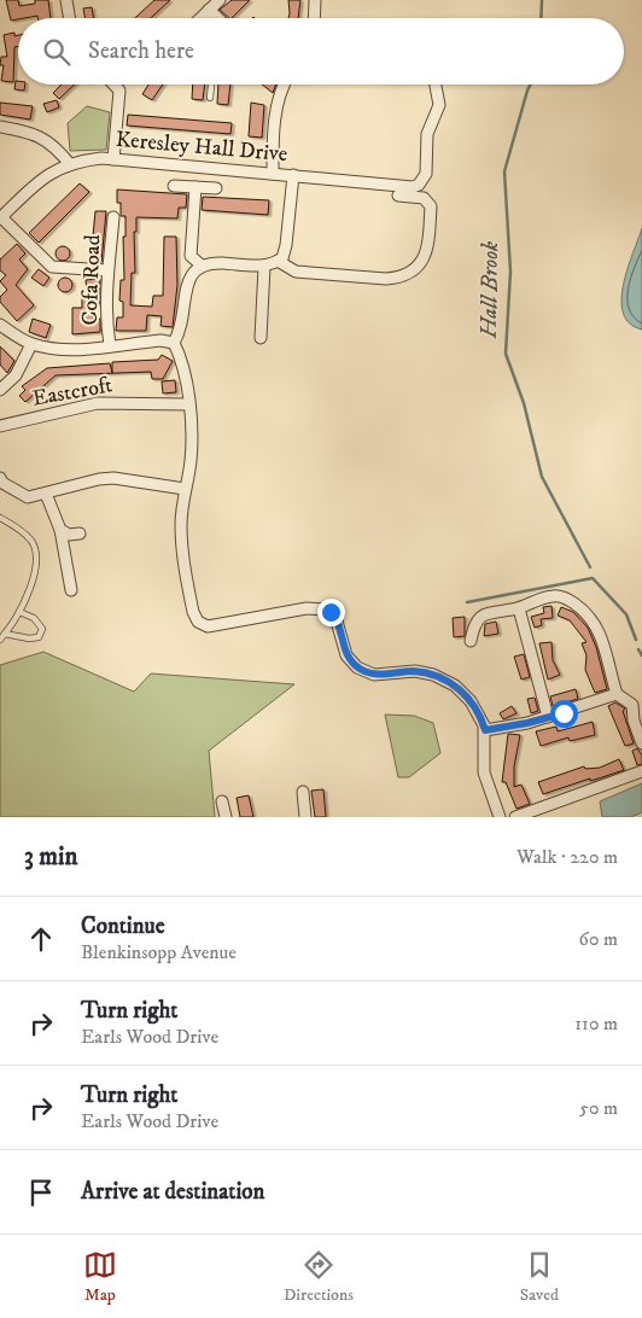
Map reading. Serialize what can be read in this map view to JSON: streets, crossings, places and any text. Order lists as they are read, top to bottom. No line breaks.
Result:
{"streets":{"street":["Keresley Hall Drive","Cofa Road","Eastcroft"]},"water":["Hall Brook"],"page":{"search":"Search here","heading":["3 min","Walk · 220 m"],"list":[["Continue","Blenkinsopp Avenue","60 m"],["Turn right","Earls Wood Drive","110 m"],["Turn right","Earls Wood Drive","50 m"],"Arrive at destination"],"nav":["Map","Directions","Saved"]}}
